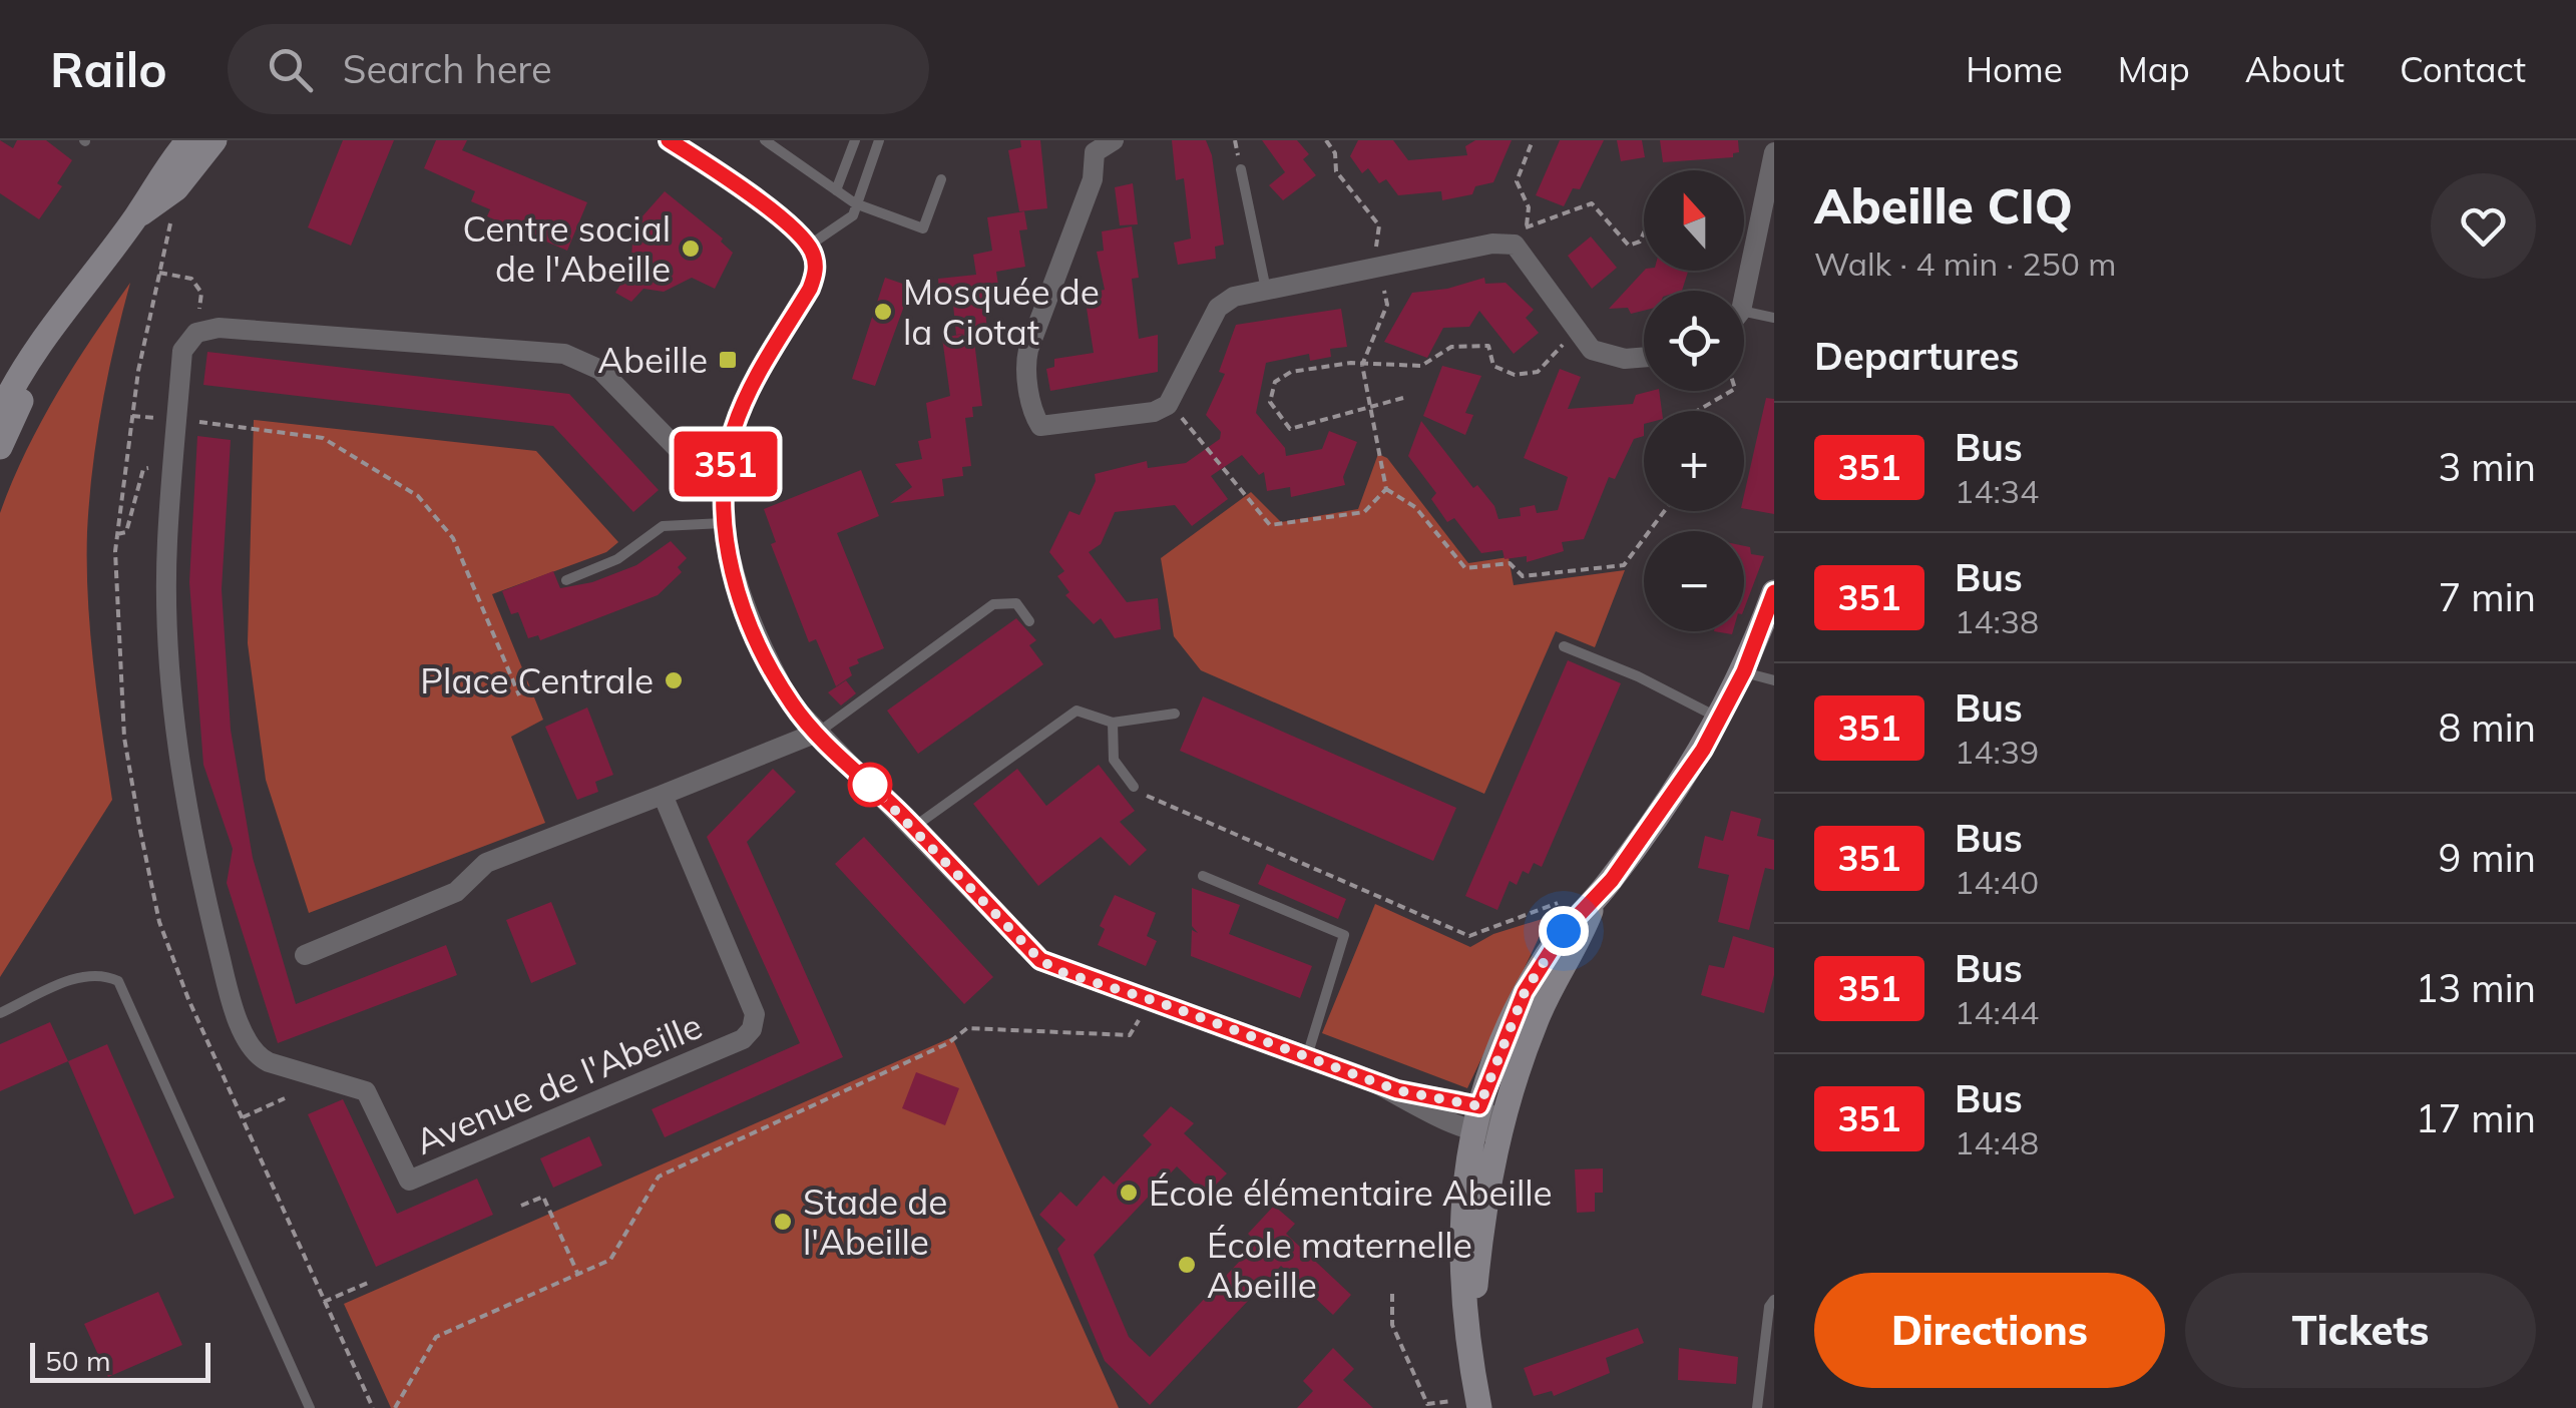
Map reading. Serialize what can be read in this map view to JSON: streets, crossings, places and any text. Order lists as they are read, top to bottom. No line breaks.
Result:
{"streets":{"street":["Avenue de l'Abeille"]},"places":{"other":["Centre social de l'Abeille","Mosquée de la Ciotat","Place Centrale","École élémentaire Abeille","Stade de l'Abeille","École maternelle Abeille"],"transit":["Abeille"]},"lines":["bus line 351"],"scale_bar":"50 m","north":"top","page":{"header":"Railo","search":"Search here","nav":["Home","Map","About","Contact"],"on_map":"351","heading":[["Abeille CIQ","Walk · 4 min · 250 m"],"Departures"],"map_buttons":["+","−"],"list":[{"mark":"351","name":"Bus","note":"14:34","value":"3 min"},{"mark":"351","name":"Bus","note":"14:38","value":"7 min"},{"mark":"351","name":"Bus","note":"14:39","value":"8 min"},{"mark":"351","name":"Bus","note":"14:40","value":"9 min"},{"mark":"351","name":"Bus","note":"14:44","value":"13 min"},{"mark":"351","name":"Bus","note":"14:48","value":"17 min"}],"buttons":["Directions","Tickets"],"scale":"50 m"}}
